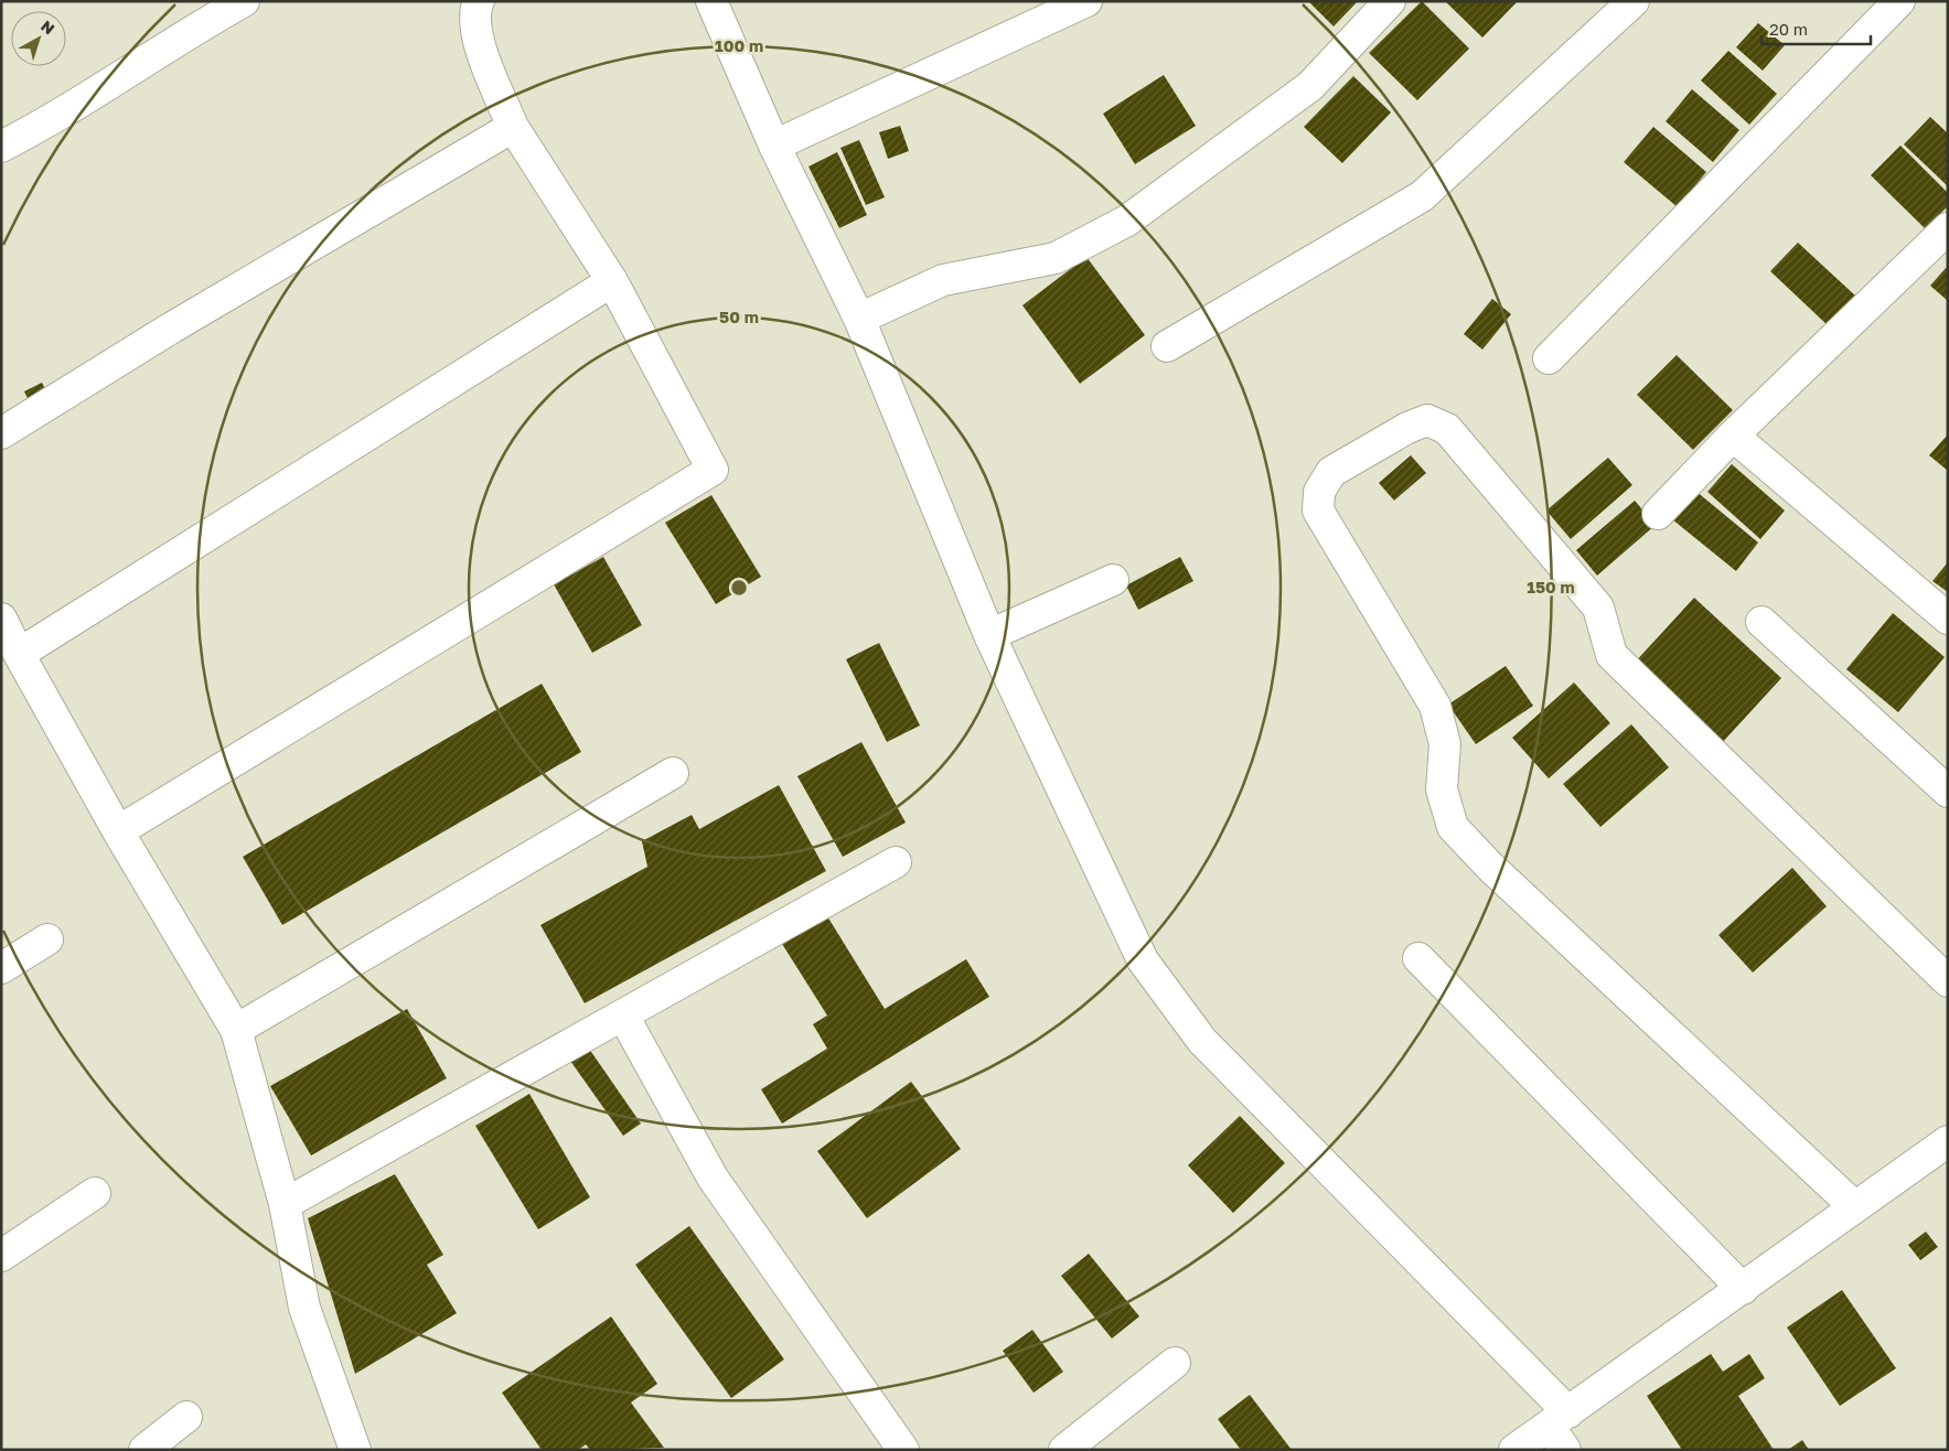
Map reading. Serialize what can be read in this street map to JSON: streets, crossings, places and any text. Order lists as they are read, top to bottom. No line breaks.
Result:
{"scale_bar":"20 m","north":"top right","rings":["100 m","50 m","150 m"]}
